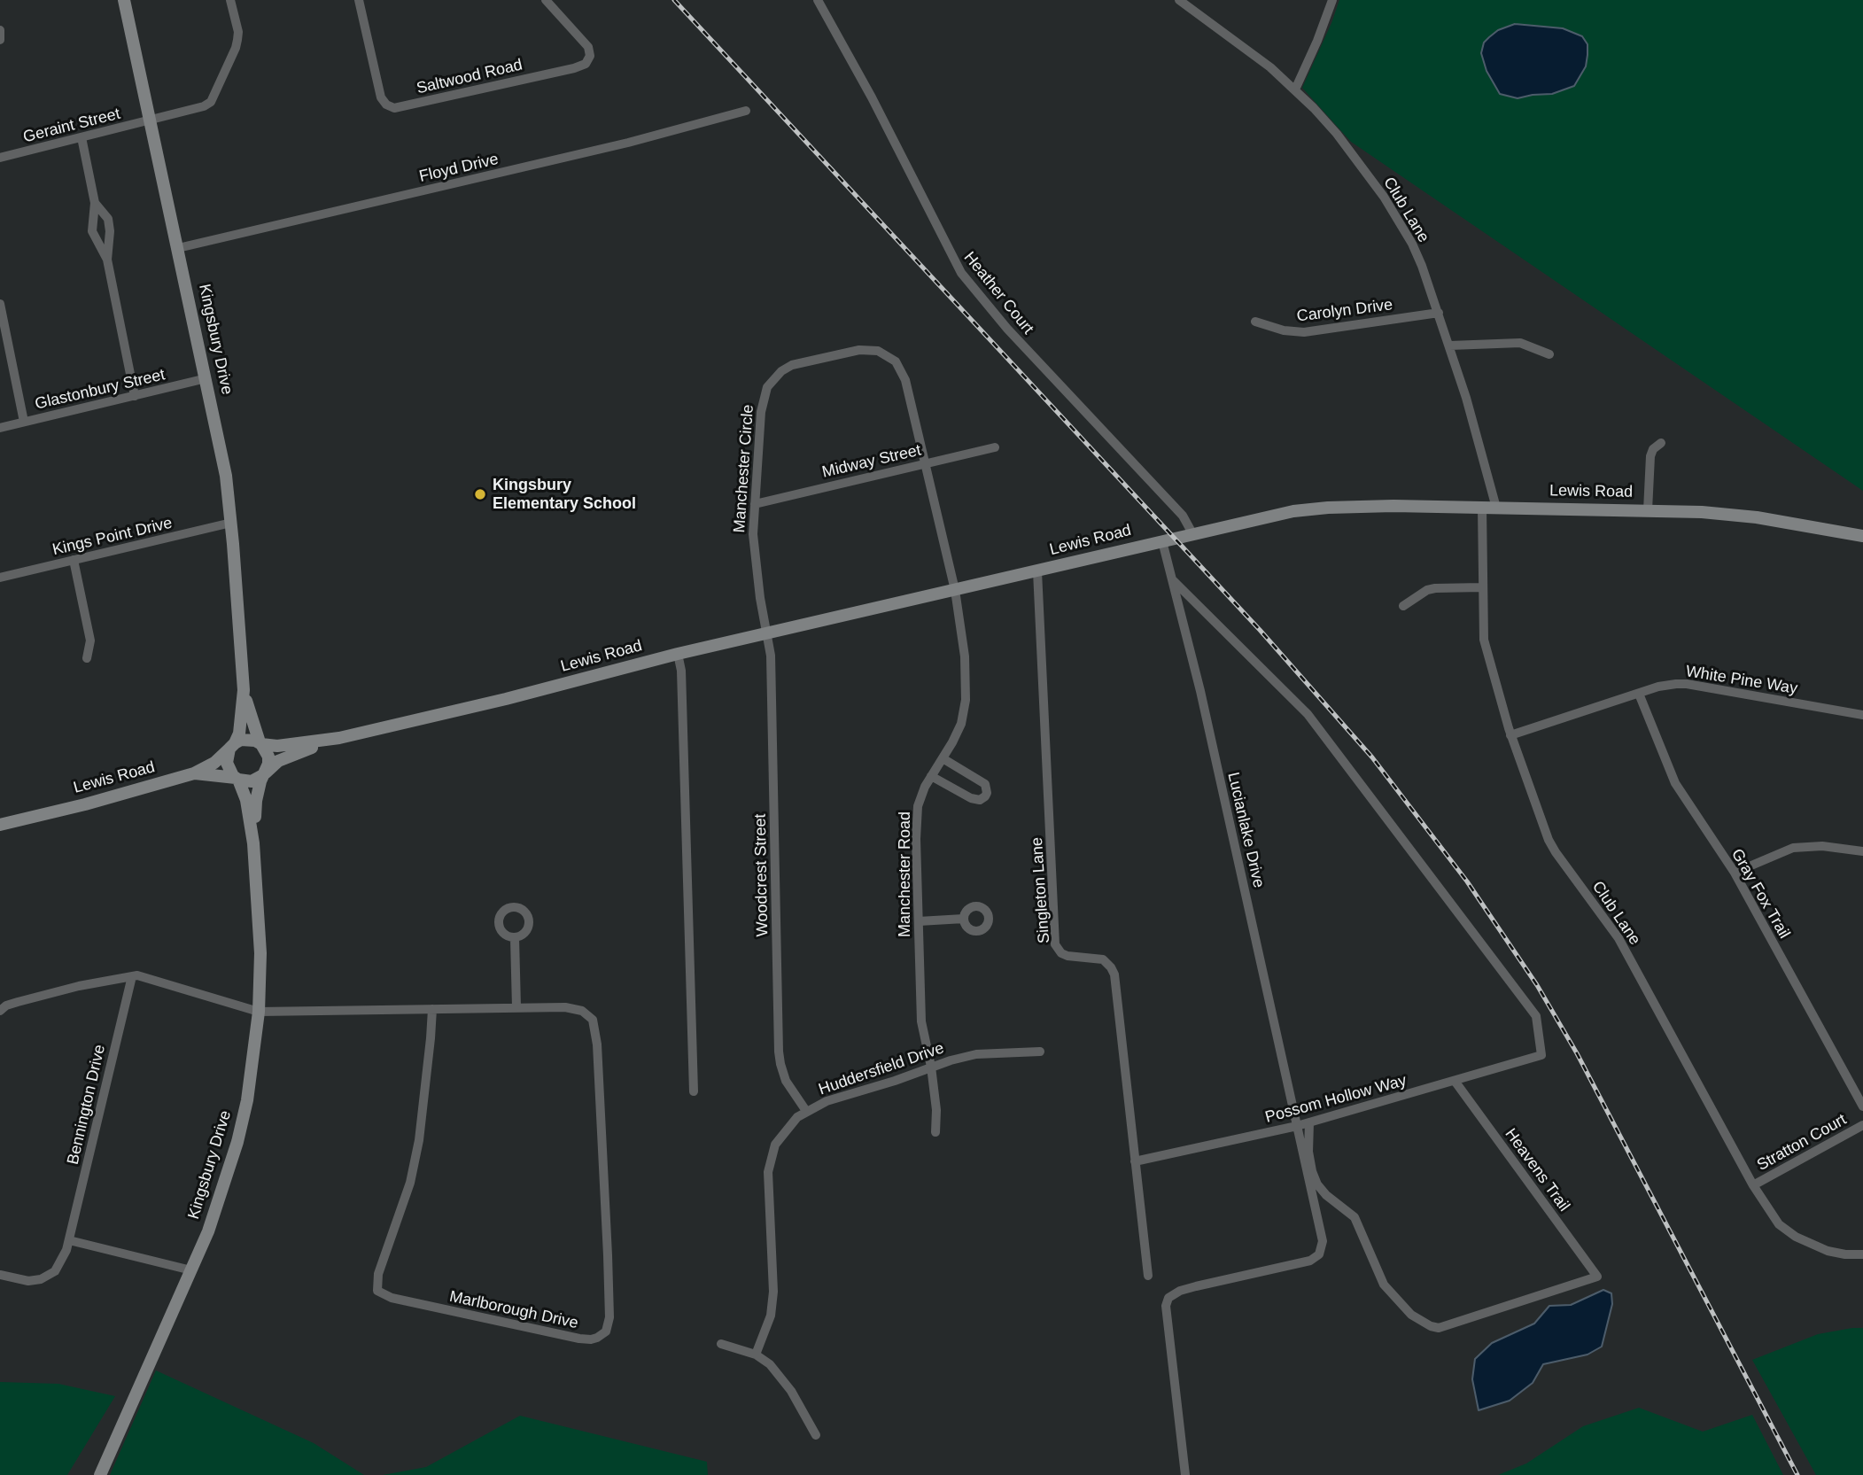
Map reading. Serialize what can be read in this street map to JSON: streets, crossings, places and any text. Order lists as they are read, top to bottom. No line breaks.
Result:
{"streets":{"street":["Saltwood Road","Geraint Street","Floyd Drive","Club Lane","Heather Court","Carolyn Drive","Kingsbury Drive","Glastonbury Street","Midway Street","Manchester Circle","Lewis Road","Kings Point Drive","White Pine Way","Lucianlake Drive","Manchester Road","Woodcrest Street","Singleton Lane","Gray Fox Trail","Huddersfield Drive","Possom Hollow Way","Bennington Drive","Stratton Court","Heavens Trail","Marlborough Drive"]},"crossings":[["Geraint Street","Kingsbury Drive"],["Floyd Drive","Kingsbury Drive"],["Club Lane","Carolyn Drive"],["Club Lane","Lewis Road"],["Club Lane","White Pine Way"],["Club Lane","Stratton Court"],["Heather Court","Lewis Road"],["Kingsbury Drive","Glastonbury Street"],["Kingsbury Drive","Lewis Road"],["Kingsbury Drive","Kings Point Drive"],["Kingsbury Drive","Marlborough Drive"],["Midway Street","Manchester Circle"],["Manchester Circle","Lewis Road"],["Manchester Circle","Manchester Road"],["Manchester Circle","Woodcrest Street"],["Lewis Road","Lucianlake Drive"],["Lewis Road","Manchester Road"],["Lewis Road","Woodcrest Street"],["Lewis Road","Singleton Lane"],["White Pine Way","Gray Fox Trail"],["Lucianlake Drive","Possom Hollow Way"],["Manchester Road","Huddersfield Drive"],["Woodcrest Street","Huddersfield Drive"],["Singleton Lane","Possom Hollow Way"],["Possom Hollow Way","Heavens Trail"],["Bennington Drive","Marlborough Drive"]],"places":["Kingsbury Elementary School"]}
